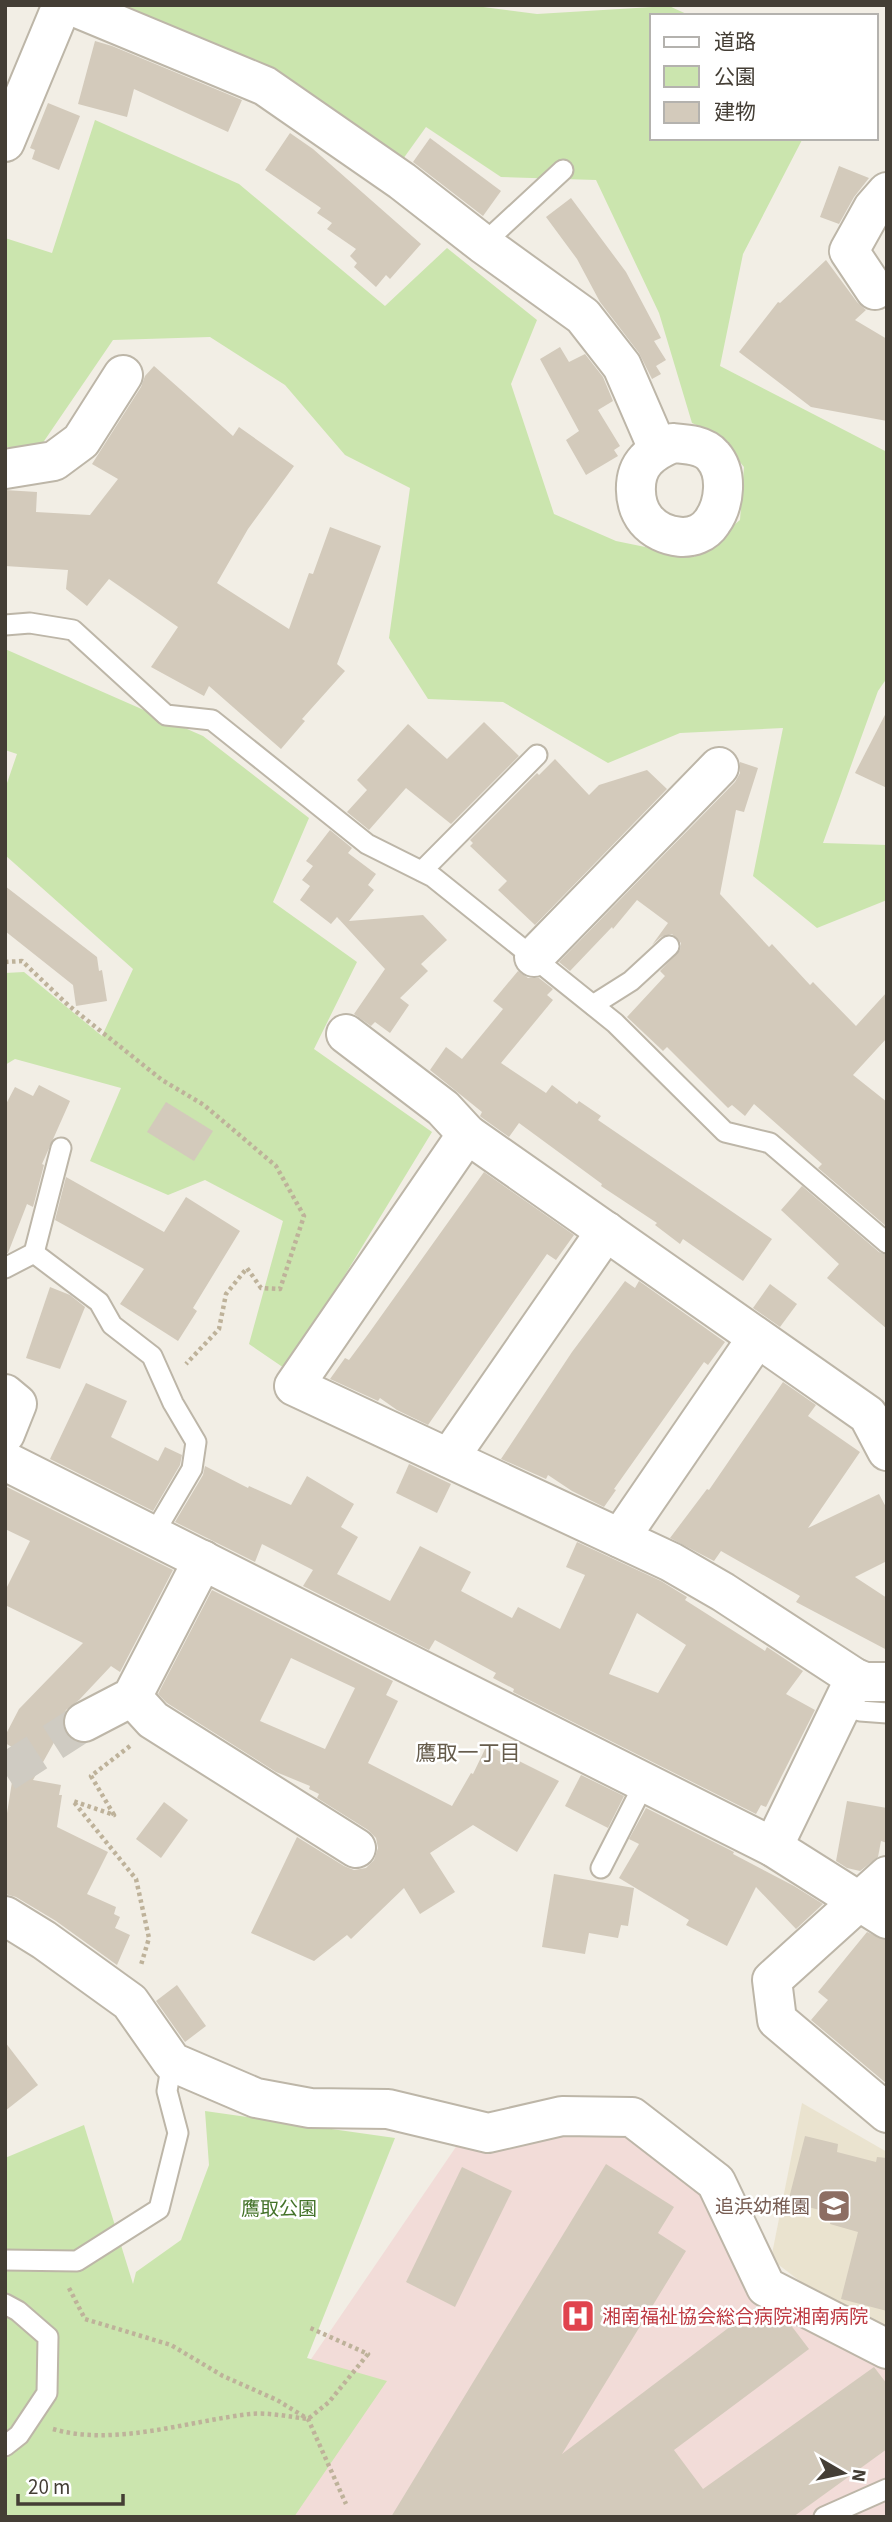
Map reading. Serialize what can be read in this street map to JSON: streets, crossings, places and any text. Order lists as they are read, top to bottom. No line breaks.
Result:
{"districts":["鷹取一丁目"],"parks":["鷹取公園"],"places":{"school or university":["追浜幼稚園"],"hospital":["湘南福祉協会総合病院湘南病院"]},"legend":["道路","公園","建物"],"scale_bar":"20 m","north":"right"}
